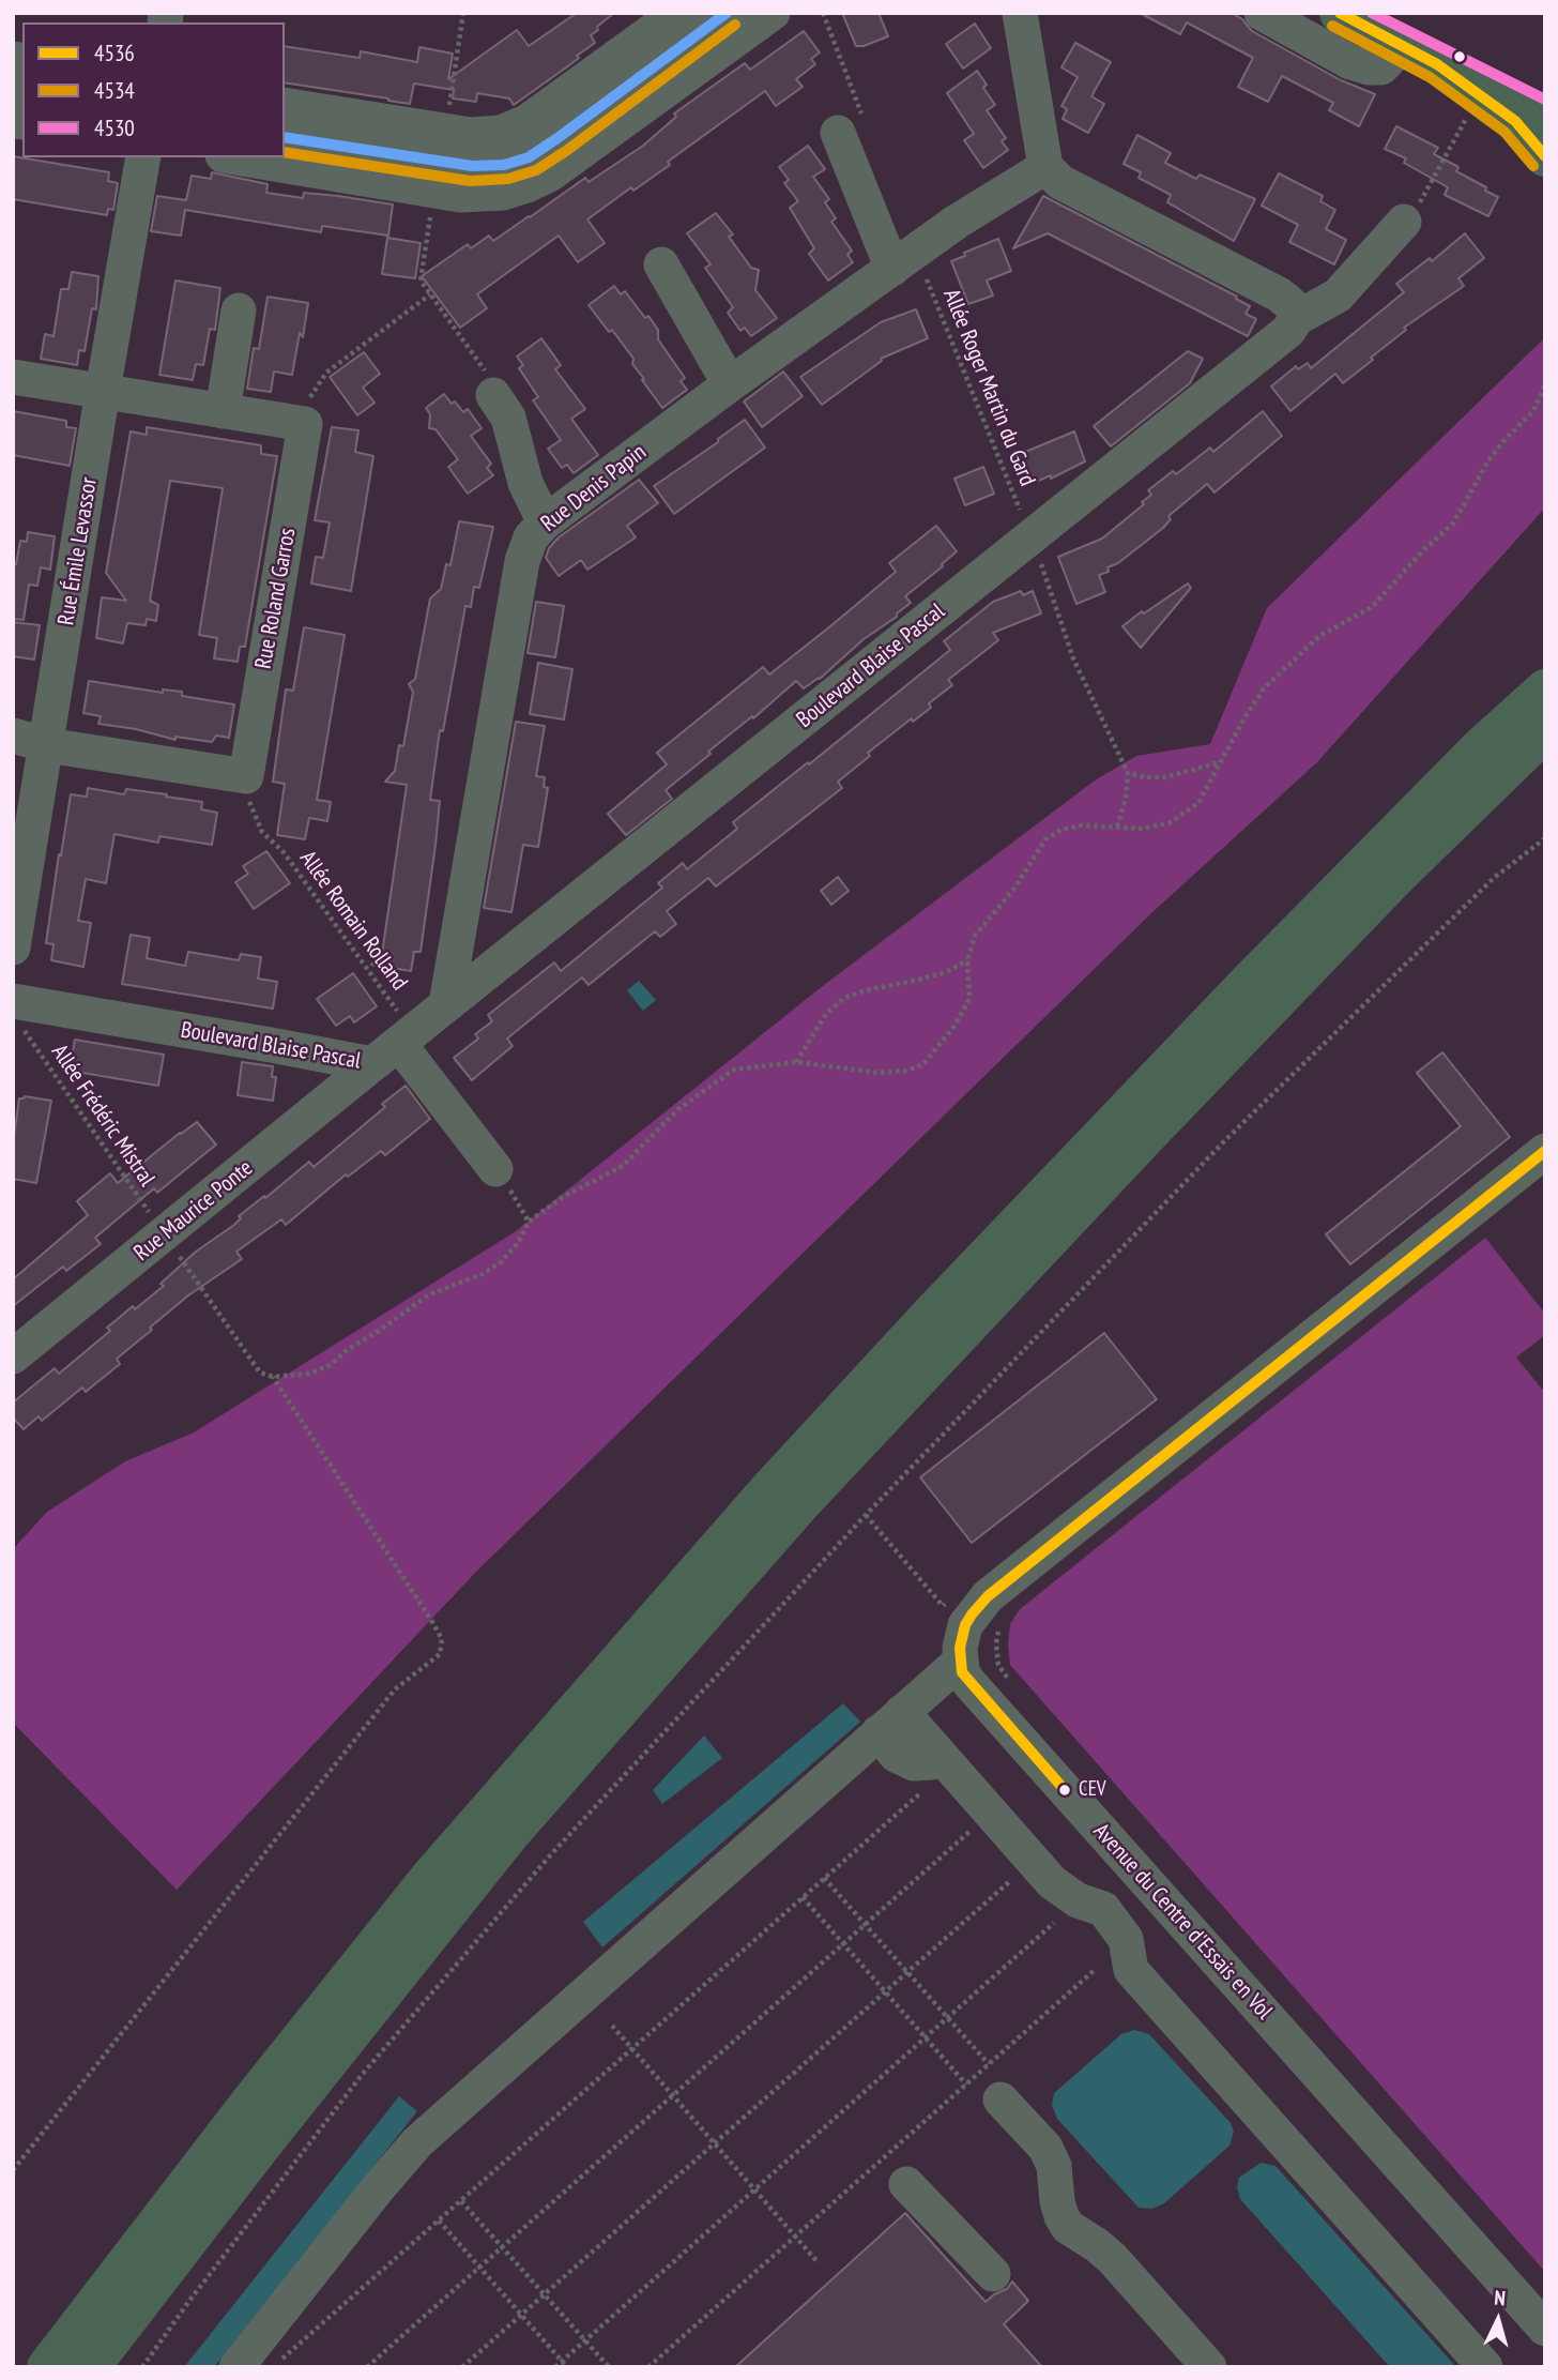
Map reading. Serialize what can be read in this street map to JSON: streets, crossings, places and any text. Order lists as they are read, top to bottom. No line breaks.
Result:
{"streets":{"street":["Rue Denis Papin","Rue Émile Levassor","Rue Roland Garros","Boulevard Blaise Pascal","Rue Maurice Ponte","Avenue du Centre d'Essais en Vol"],"path":["Allée Roger Martin du Gard","Allée Romain Rolland","Allée Frédéric Mistral"]},"crossings":[["Allée Roger Martin du Gard","Rue Denis Papin"],["Allée Roger Martin du Gard","Boulevard Blaise Pascal"],["Rue Denis Papin","Boulevard Blaise Pascal"],["Rue Émile Levassor","Rue Roland Garros"],["Boulevard Blaise Pascal","Allée Romain Rolland"],["Boulevard Blaise Pascal","Allée Frédéric Mistral"],["Boulevard Blaise Pascal","Rue Maurice Ponte"],["Allée Romain Rolland","Rue Maurice Ponte"],["Allée Frédéric Mistral","Rue Maurice Ponte"]],"places":["CEV"],"lines":["transit line 4536","transit line 4530","transit line 4534"],"legend":["4536","4534","4530"],"north":"top"}
